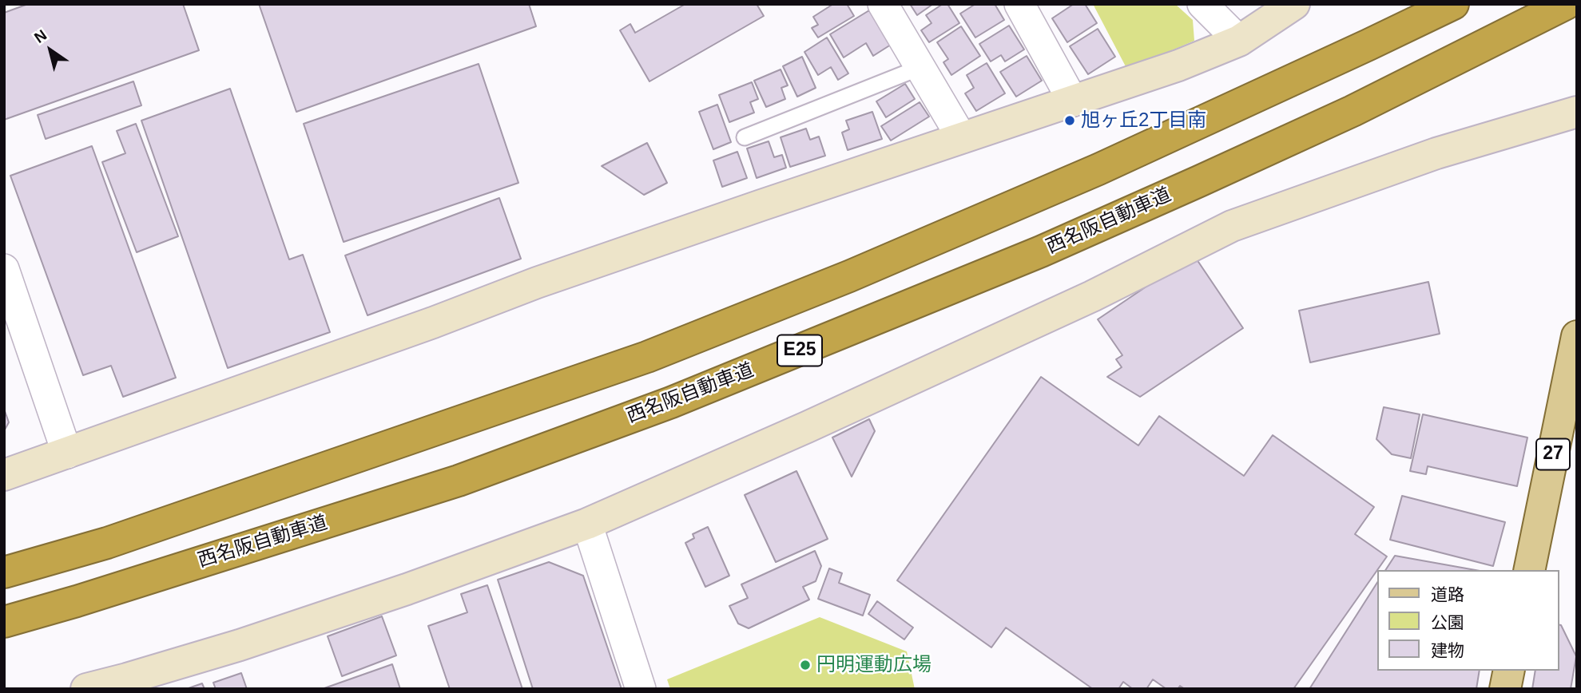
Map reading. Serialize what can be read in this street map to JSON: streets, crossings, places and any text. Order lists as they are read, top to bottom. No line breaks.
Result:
{"streets":{"highway":["西名阪自動車道","E25"],"main road":["27"]},"places":["旭ヶ丘2丁目南","円明運動広場"],"legend":["道路","公園","建物"],"north":"top left"}
